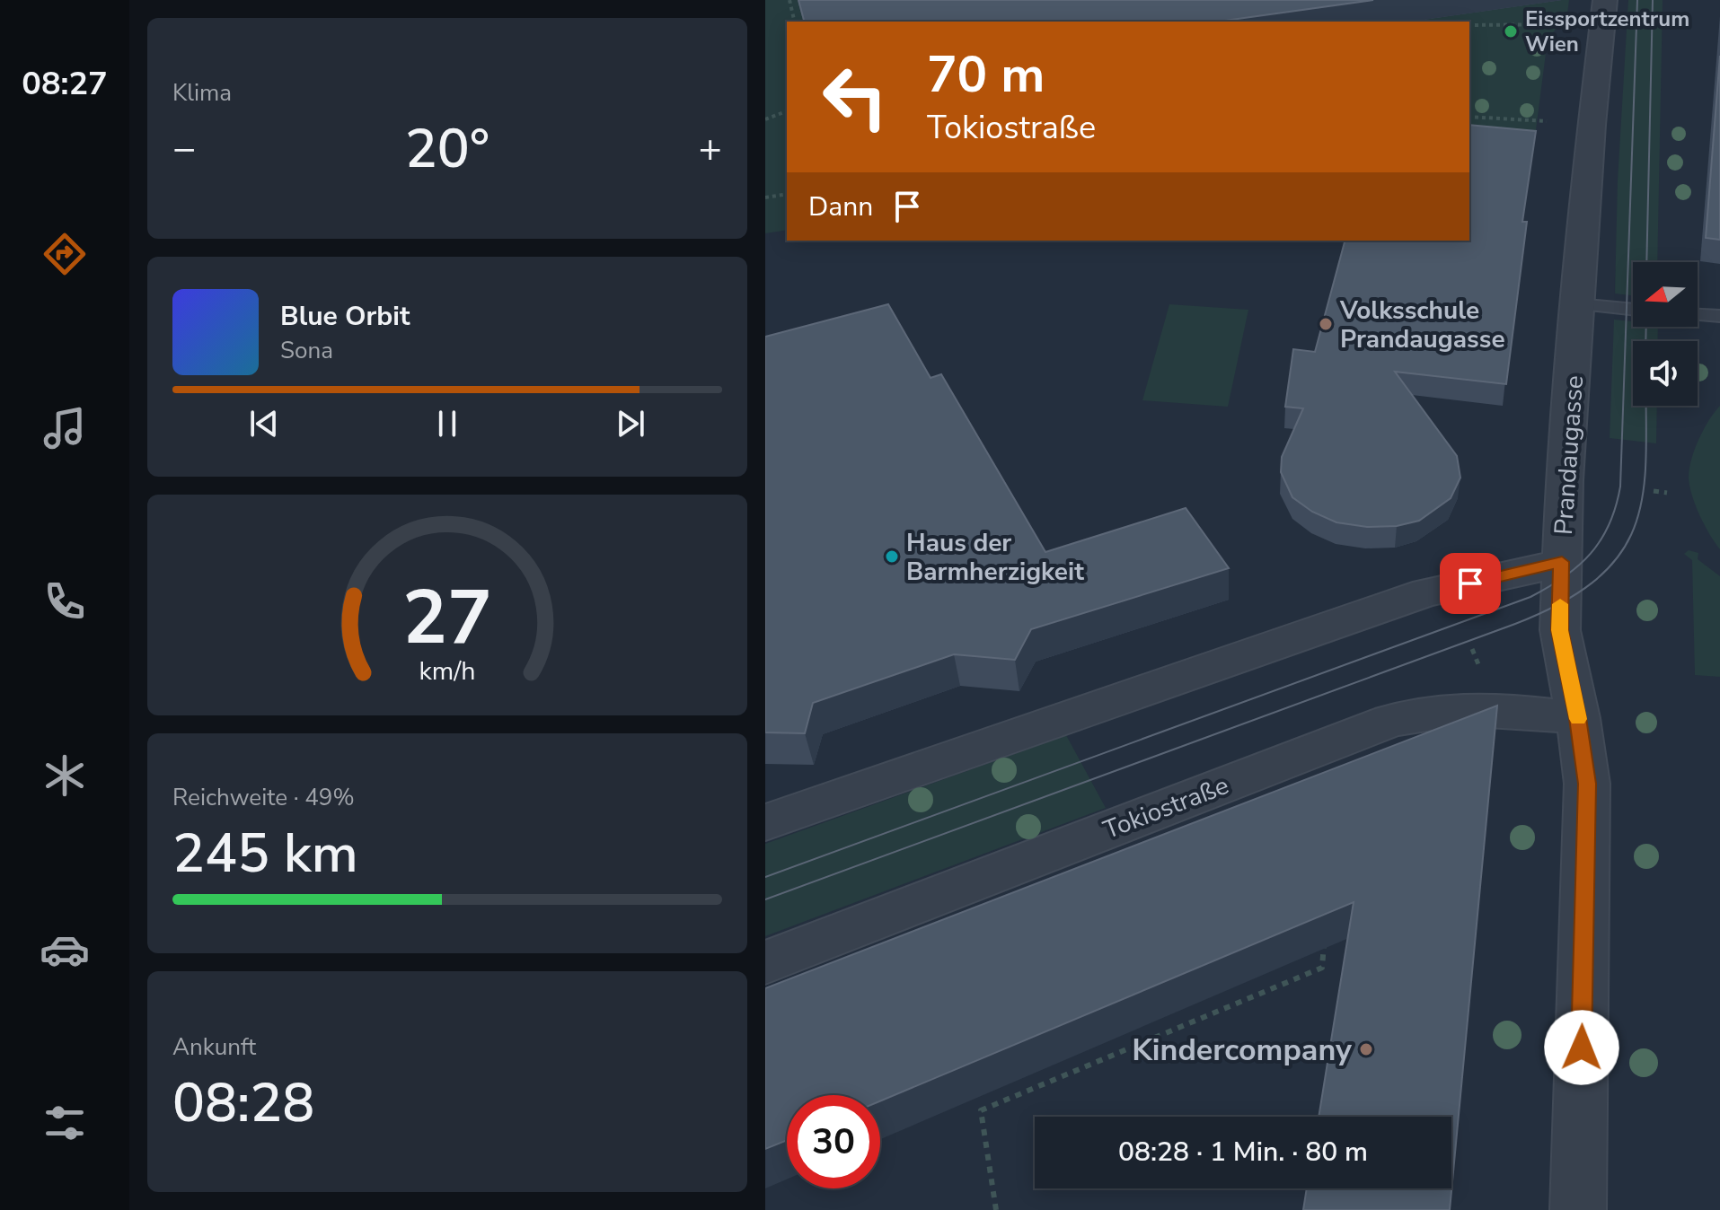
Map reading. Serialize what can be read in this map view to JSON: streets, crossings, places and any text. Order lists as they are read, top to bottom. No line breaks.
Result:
{"streets":{"street":["Prandaugasse","Tokiostraße"]},"crossings":[["Prandaugasse","Tokiostraße"]],"places":["Eissportzentrum Wien","Volksschule Prandaugasse","Haus der Barmherzigkeit","Kindercompany"],"north":"left","page":{"tabs":"08:27","tile":["Klima",["Reichweite · 49%","245 km"],["Ankunft","08:28"]],"turn":["70 m","Tokiostraße"],"heat":["−","20°","+"],"then":"Dann","song":["Blue Orbit","Sona"],"limit":"30","trip":"08:28 · 1 Min. · 80 m","gauge":["27","km/h"]}}
